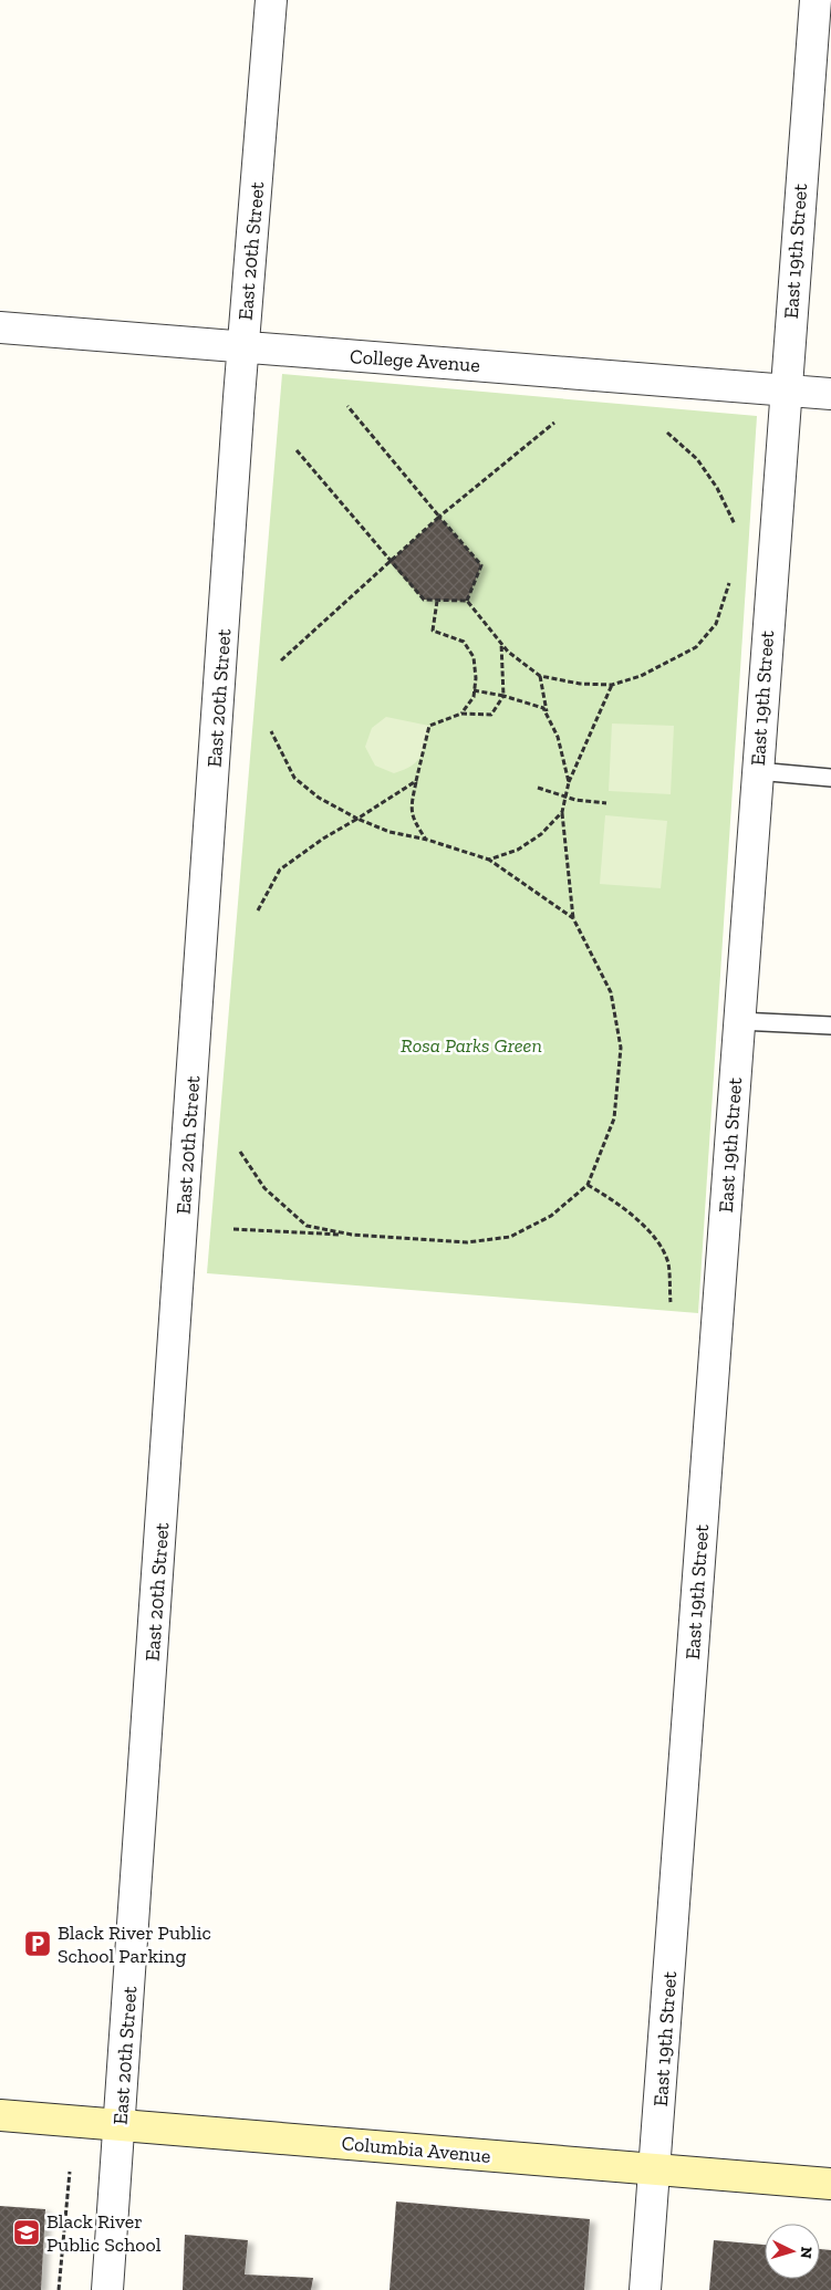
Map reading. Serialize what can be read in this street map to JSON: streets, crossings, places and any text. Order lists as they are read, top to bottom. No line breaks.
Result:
{"streets":{"street":["East 20th Street","East 19th Street","College Avenue","Columbia Avenue"]},"crossings":[["East 20th Street","College Avenue"],["East 20th Street","Columbia Avenue"],["East 19th Street","College Avenue"],["East 19th Street","Columbia Avenue"]],"parks":["Rosa Parks Green"],"places":{"parking":["Black River Public School Parking"],"school or university":["Black River Public School"]},"north":"right"}
